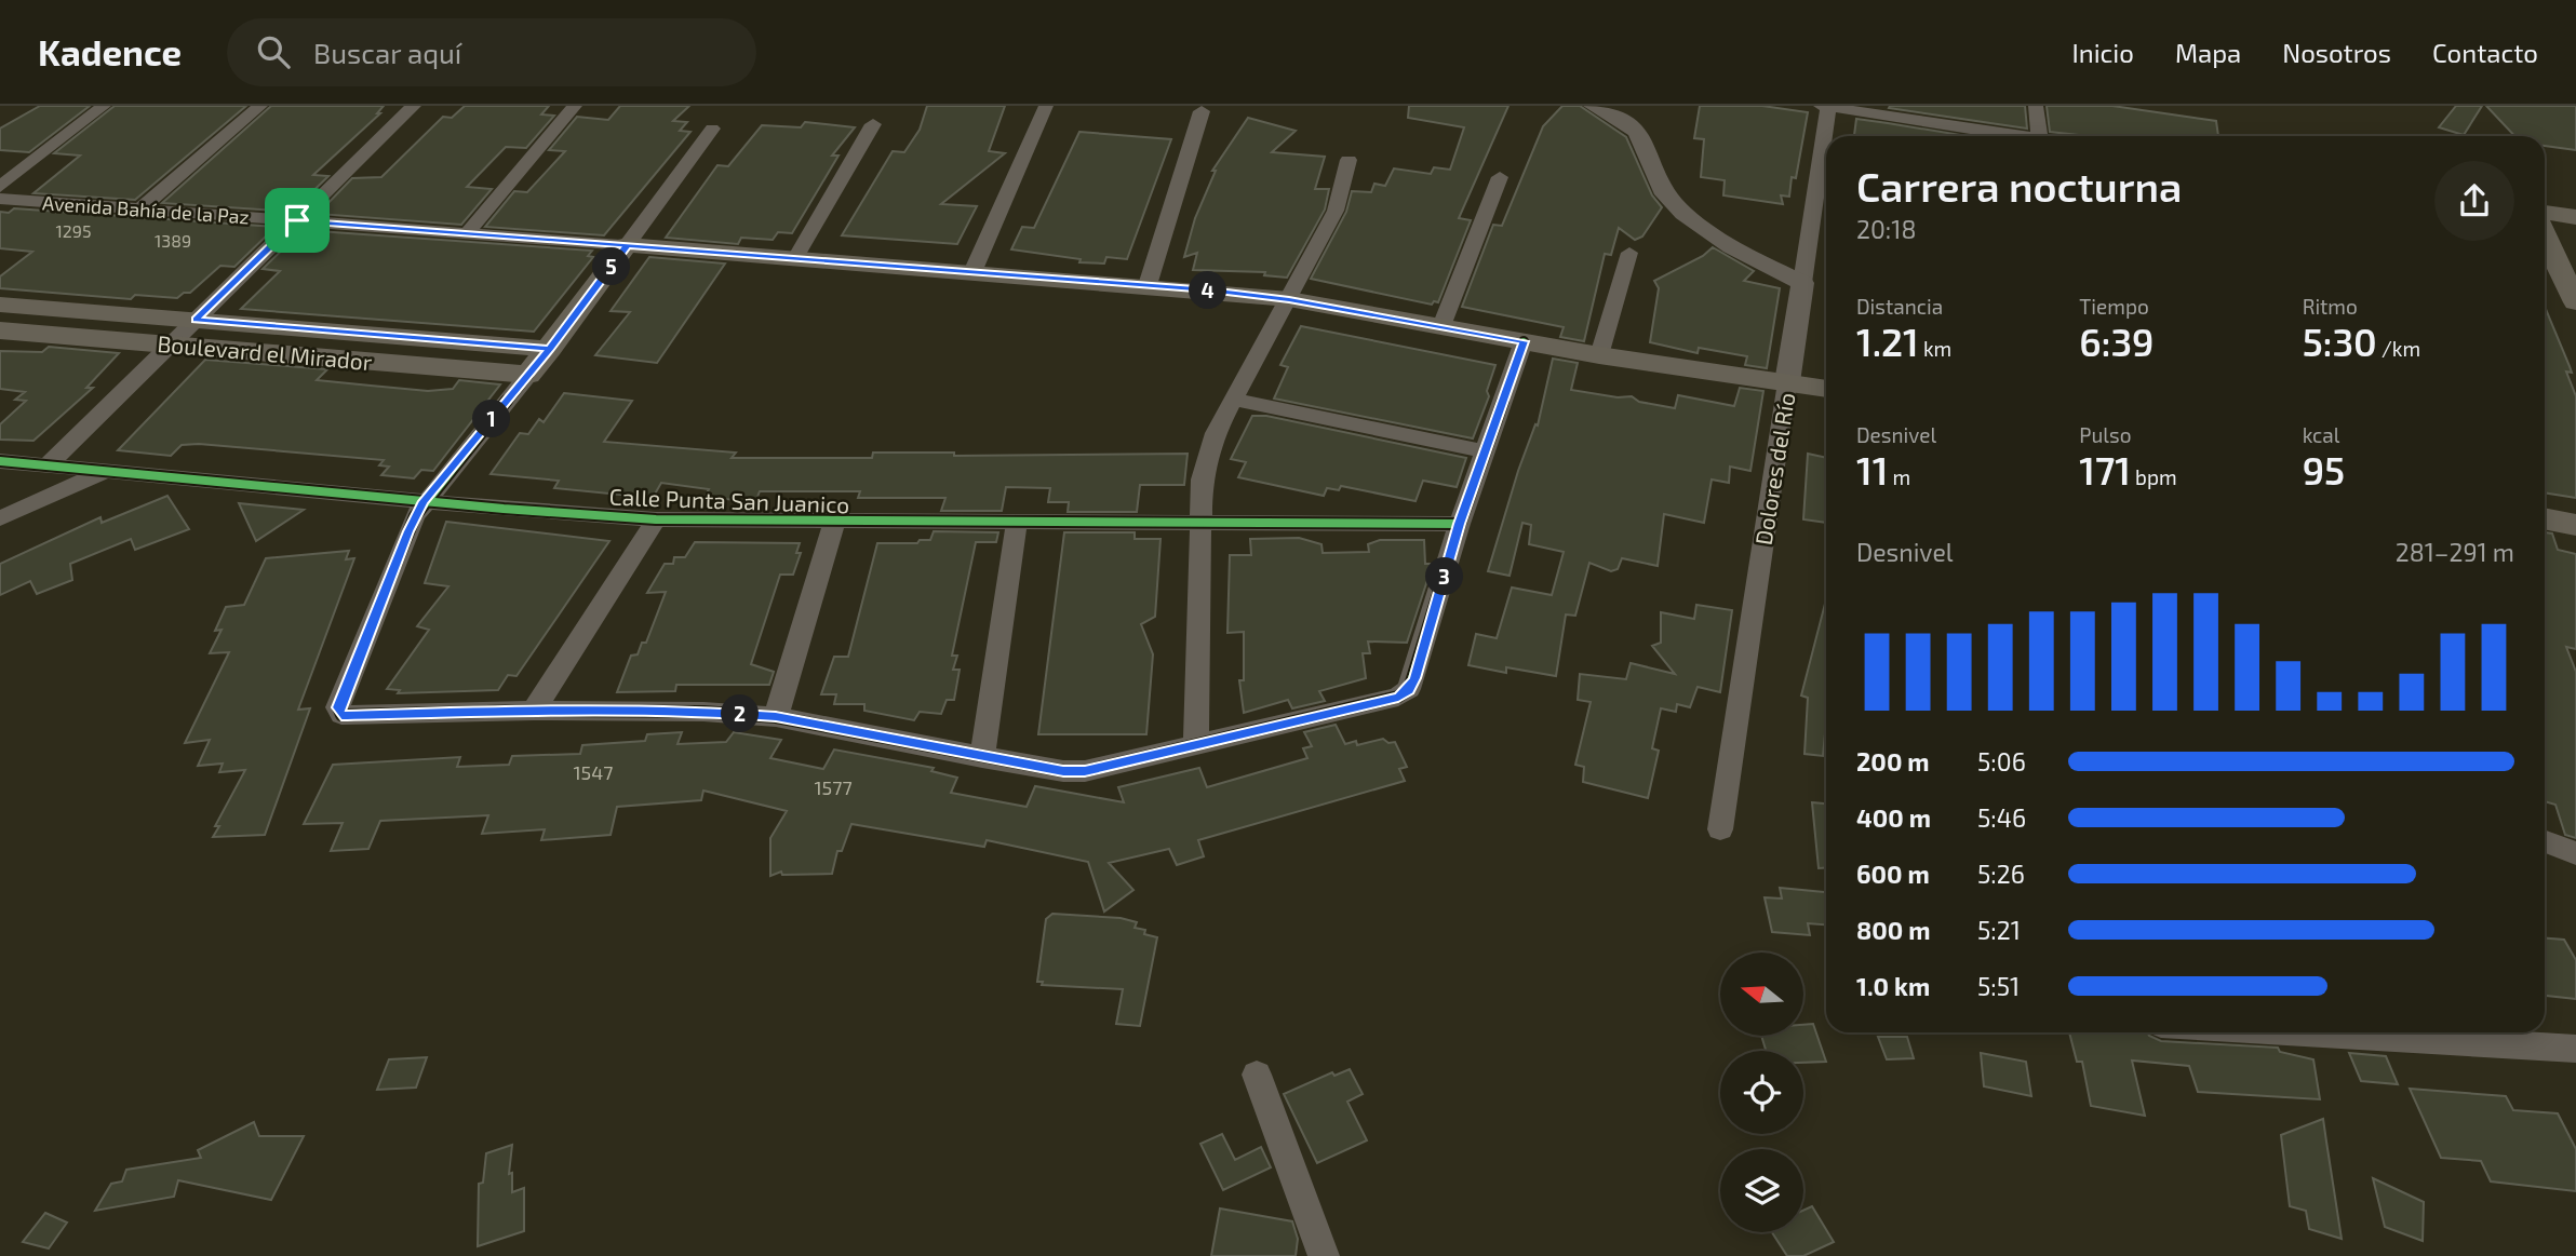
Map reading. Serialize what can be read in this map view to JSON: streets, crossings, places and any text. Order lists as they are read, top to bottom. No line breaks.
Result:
{"streets":{"main road":["Avenida Bahía de la Paz","Boulevard el Mirador"],"street":["Dolores del Río","Calle Punta San Juanico"]},"crossings":[["Avenida Bahía de la Paz","Dolores del Río"]],"house_numbers":["1295","1389","1547","1577"],"north":"left","page":{"header":"Kadence","search":"Buscar aquí","nav":["Inicio","Mapa","Nosotros","Contacto"],"heading":["Carrera nocturna","20:18"],"pins":["5","4","1","3","2"],"stats":[["Distancia","1.21 km"],["Tiempo","6:39"],["Ritmo","5:30 /km"],["Desnivel","11 m"],["Pulso","171 bpm"],["kcal","95"]],"chart":["Desnivel","281–291 m"],"list":[{"name":"200 m","note":"5:06"},{"name":"400 m","note":"5:46"},{"name":"600 m","note":"5:26"},{"name":"800 m","note":"5:21"},{"name":"1.0 km","note":"5:51"}]}}
